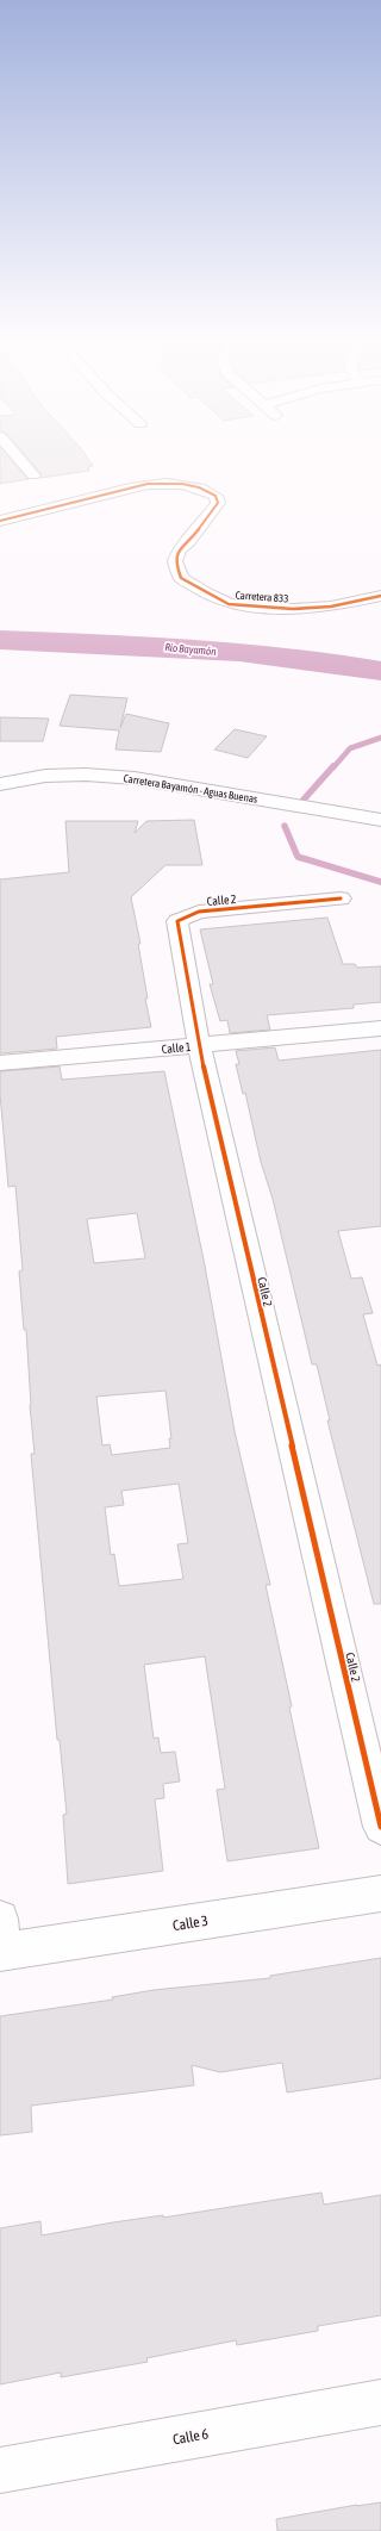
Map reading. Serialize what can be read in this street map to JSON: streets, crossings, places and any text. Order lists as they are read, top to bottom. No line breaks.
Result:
{"streets":{"street":["Carretera 833","Carretera Bayamón - Aguas Buenas","Calle 2","Calle 1","Calle 3","Calle 6"]},"crossings":[["Calle 2","Calle 1"]],"water":["Río Bayamón"]}
